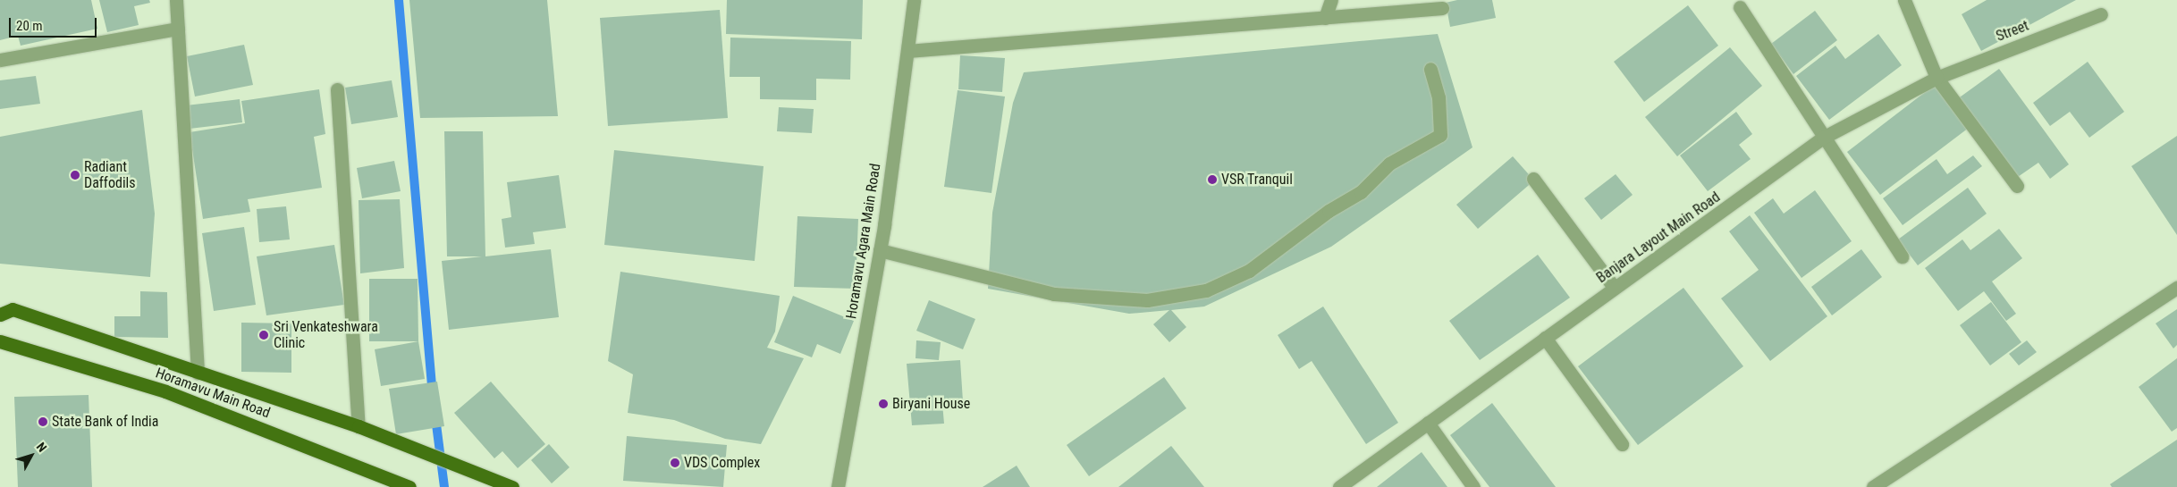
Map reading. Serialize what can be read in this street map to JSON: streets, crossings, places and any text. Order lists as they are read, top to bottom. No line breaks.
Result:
{"streets":{"main road":["Horamavu Main Road"],"street":["Street","Banjara Layout Main Road","Horamavu Agara Main Road"]},"crossings":[["Street","Banjara Layout Main Road"]],"places":["Radiant Daffodils","VSR Tranquil","Sri Venkateshwara Clinic","Biryani House","State Bank of India","VDS Complex"],"scale_bar":"20 m","north":"top right"}
